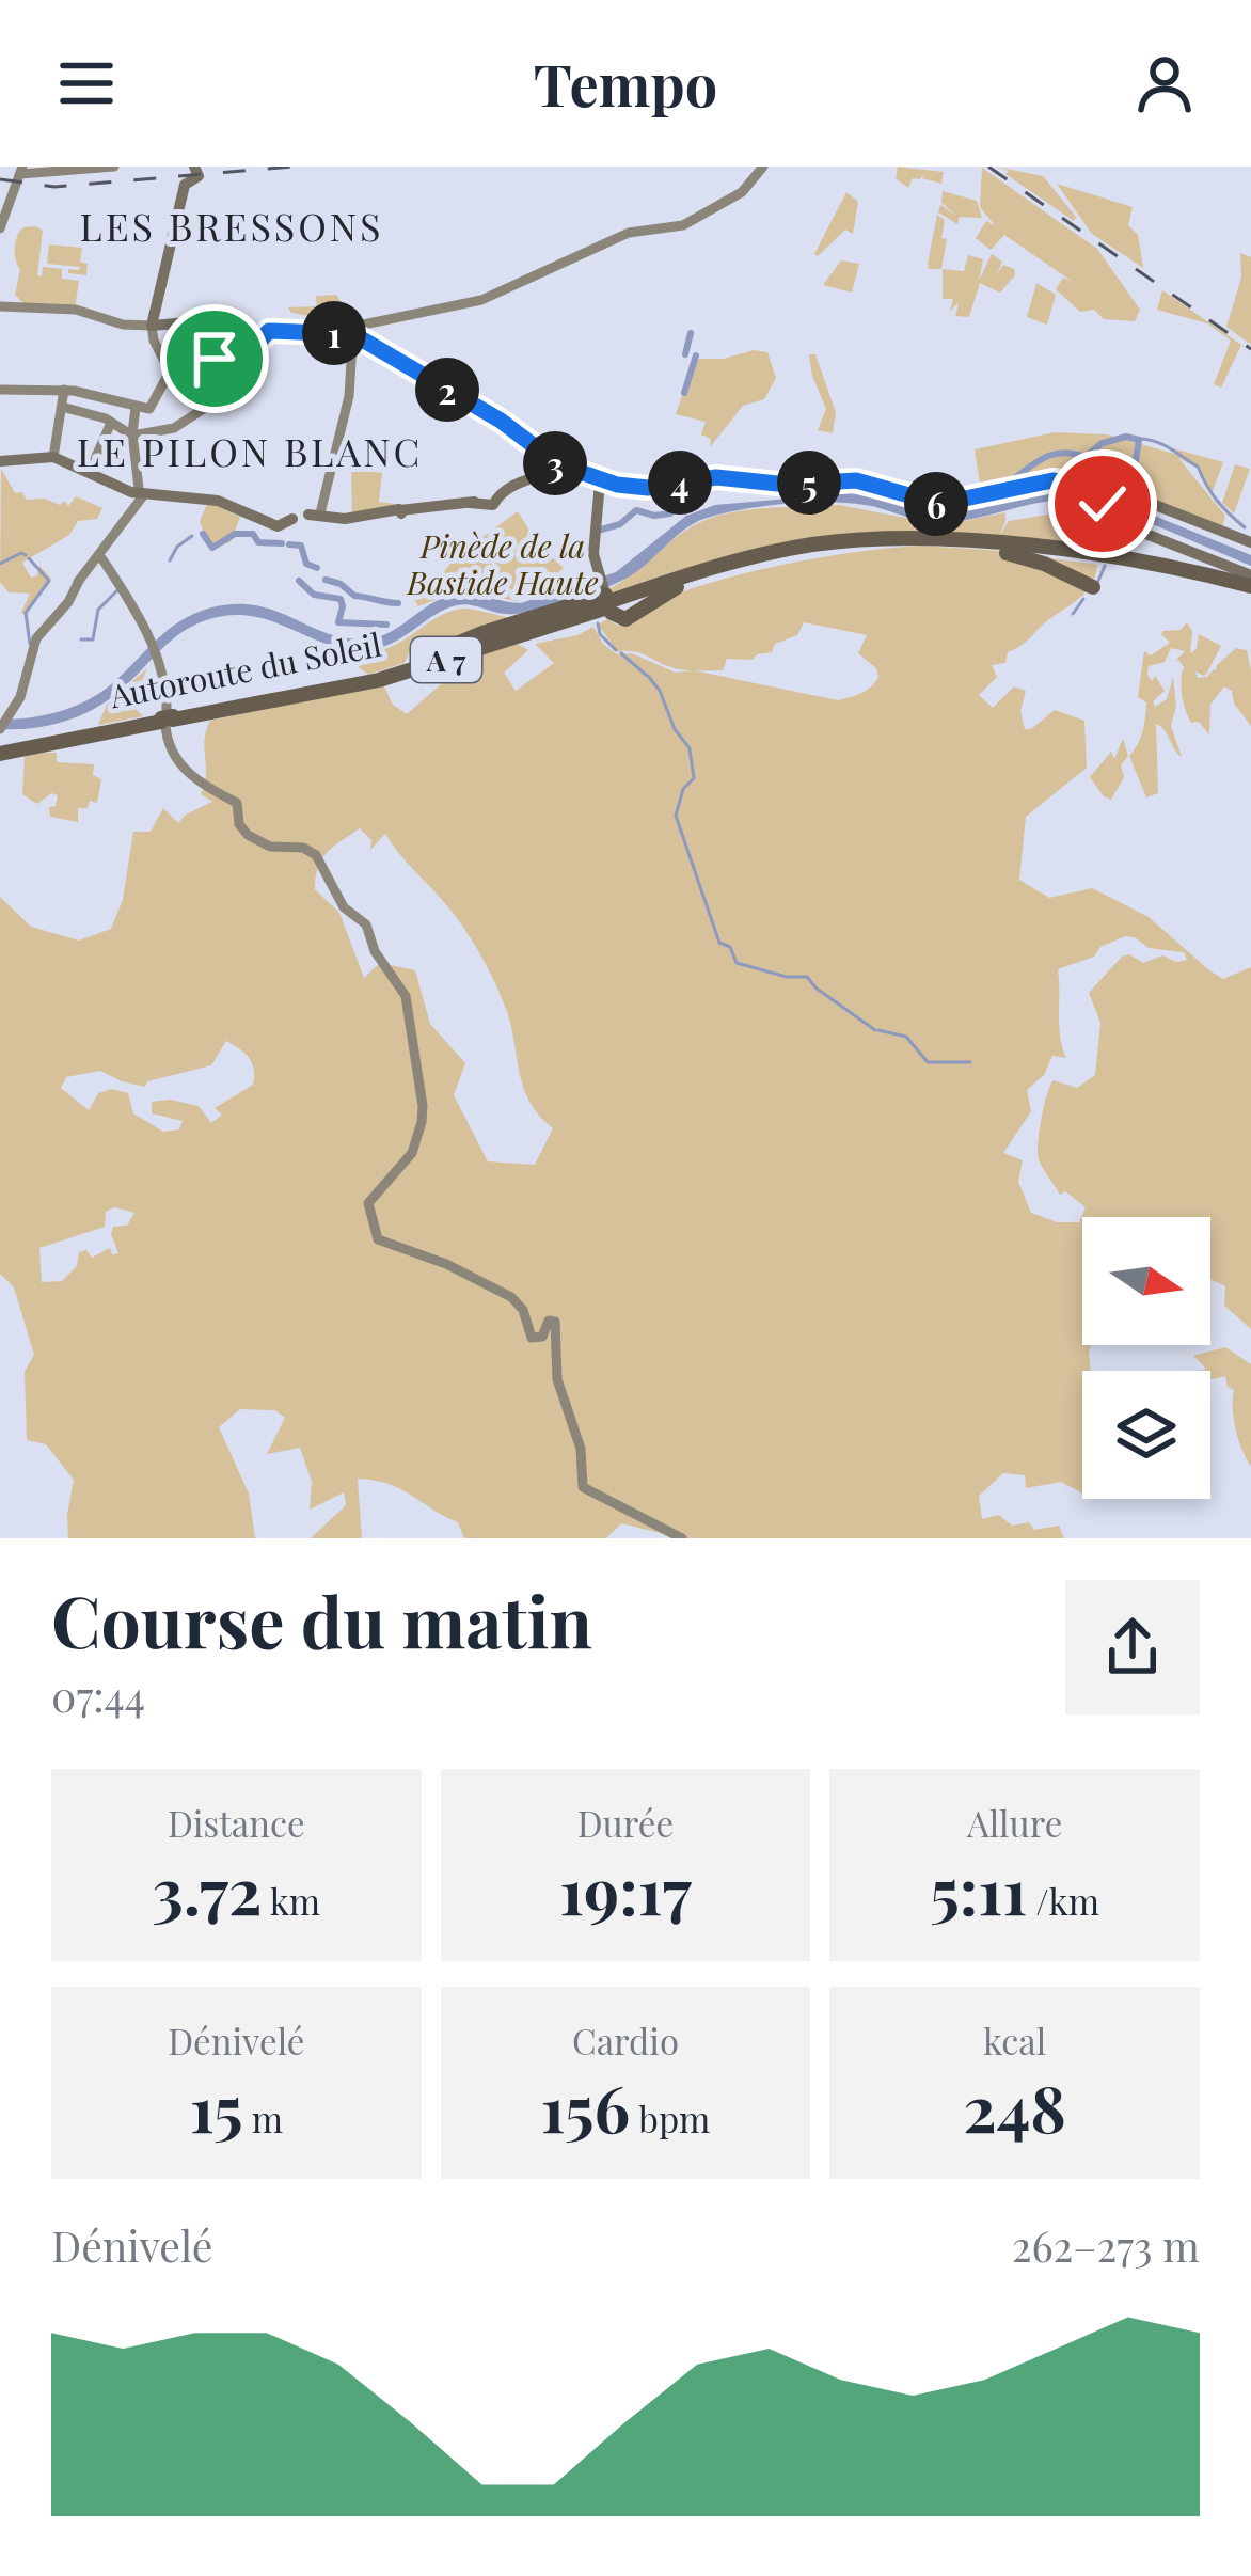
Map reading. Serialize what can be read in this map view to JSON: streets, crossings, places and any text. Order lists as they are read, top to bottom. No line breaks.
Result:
{"streets":{"highway":["A 7","Autoroute du Soleil"]},"districts":["LES BRESSONS","LE PILON BLANC"],"parks":["Pinède de la Bastide Haute"],"north":"right","page":{"header":"Tempo","pins":["1","2","3","4","5","6"],"heading":["Course du matin","07:44"],"stats":[["Distance","3.72 km"],["Durée","19:17"],["Allure","5:11 /km"],["Dénivelé","15 m"],["Cardio","156 bpm"],["kcal","248"]],"chart":["Dénivelé","262–273 m"]}}
